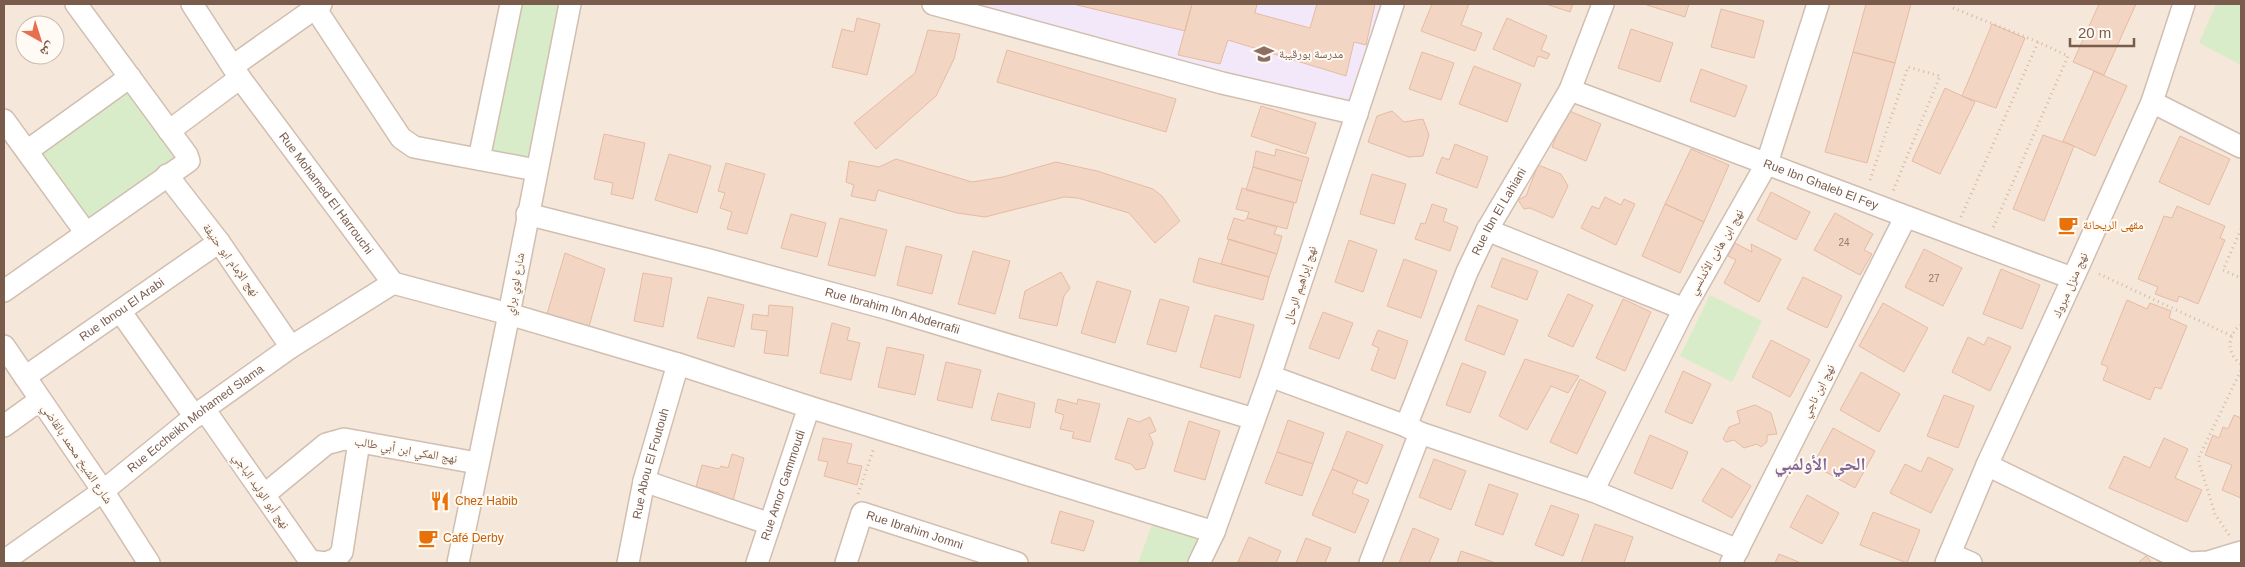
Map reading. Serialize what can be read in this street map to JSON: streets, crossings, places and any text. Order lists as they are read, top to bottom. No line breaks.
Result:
{"streets":{"street":["Rue Ibn Ghaleb El Fey","Rue Mohamed El Harrouchi","Rue Ibn El Lahiani","نهج ابن هانئ الأندلسي","نهج الإمام ابو حنيفة","شارع لوي براي","نهج إبراهيم الرحال","نهج منزل مبروك","Rue Ibnou El Arabi","Rue Ibrahim Ibn Abderrafii","نهج ابن ناجي","Rue Eccheikh Mohamed Slama","نهج المكي ابن أبي طالب","شارع الشيخ محمد بالقاضي","Rue Abou El Foutouh","Rue Amor Gammoudi","نهج أبو الوليد الباجي","Rue Ibrahim Jomni"]},"crossings":[["Rue Ibn Ghaleb El Fey","Rue Ibn El Lahiani"],["Rue Ibn Ghaleb El Fey","نهج ابن هانئ الأندلسي"],["Rue Ibn Ghaleb El Fey","نهج منزل مبروك"],["Rue Ibn Ghaleb El Fey","نهج ابن ناجي"],["Rue Mohamed El Harrouchi","Rue Eccheikh Mohamed Slama"],["نهج الإمام ابو حنيفة","Rue Ibnou El Arabi"],["نهج الإمام ابو حنيفة","Rue Eccheikh Mohamed Slama"],["شارع لوي براي","Rue Ibrahim Ibn Abderrafii"],["شارع لوي براي","نهج المكي ابن أبي طالب"],["نهج إبراهيم الرحال","Rue Ibrahim Ibn Abderrafii"],["Rue Ibnou El Arabi","شارع الشيخ محمد بالقاضي"],["Rue Ibnou El Arabi","نهج أبو الوليد الباجي"],["Rue Eccheikh Mohamed Slama","شارع الشيخ محمد بالقاضي"],["Rue Eccheikh Mohamed Slama","نهج أبو الوليد الباجي"],["نهج المكي ابن أبي طالب","نهج أبو الوليد الباجي"]],"districts":["الحي الأولمبي"],"places":{"school or university":["مدرسة بورقيبة"],"cafe":["مقهى الريحانة","Café Derby"],"restaurant":["Chez Habib"]},"house_numbers":["24","27"],"scale_bar":"20 m","north":"bottom right"}
